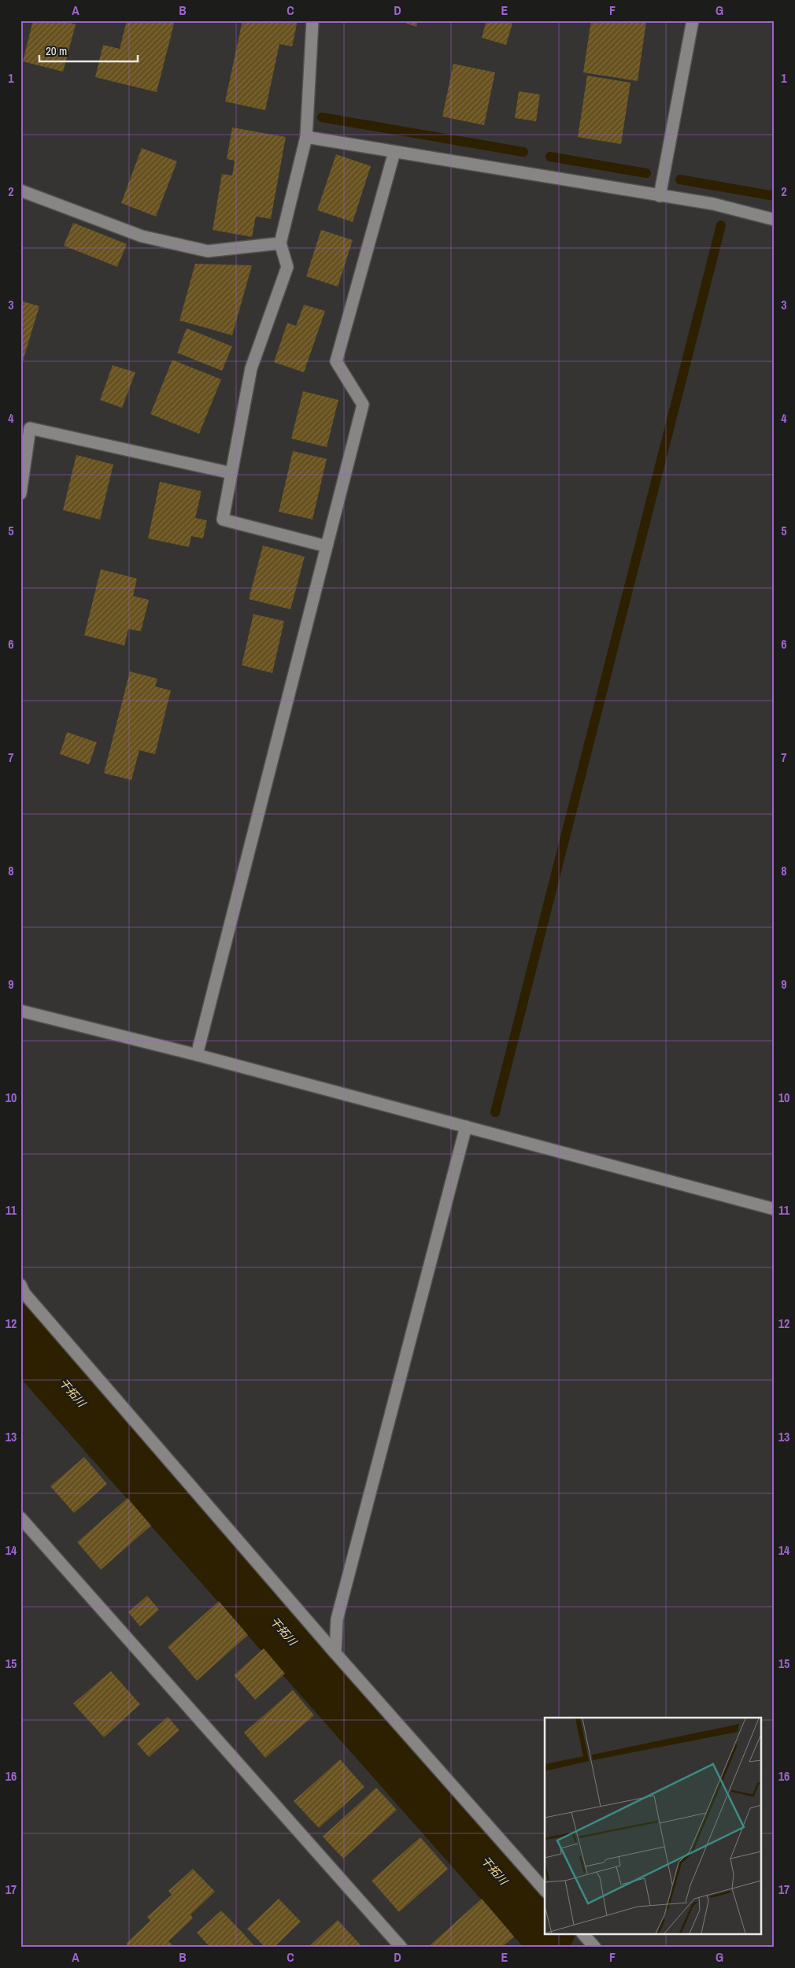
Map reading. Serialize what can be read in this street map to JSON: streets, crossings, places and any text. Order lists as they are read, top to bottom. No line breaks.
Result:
{"water":["干拓川"],"scale_bar":"20 m","grid":{"columns":["A","B","C","D","E","F","G"],"rows":["1","2","3","4","5","6","7","8","9","10","11","12","13","14","15","16","17"]}}
